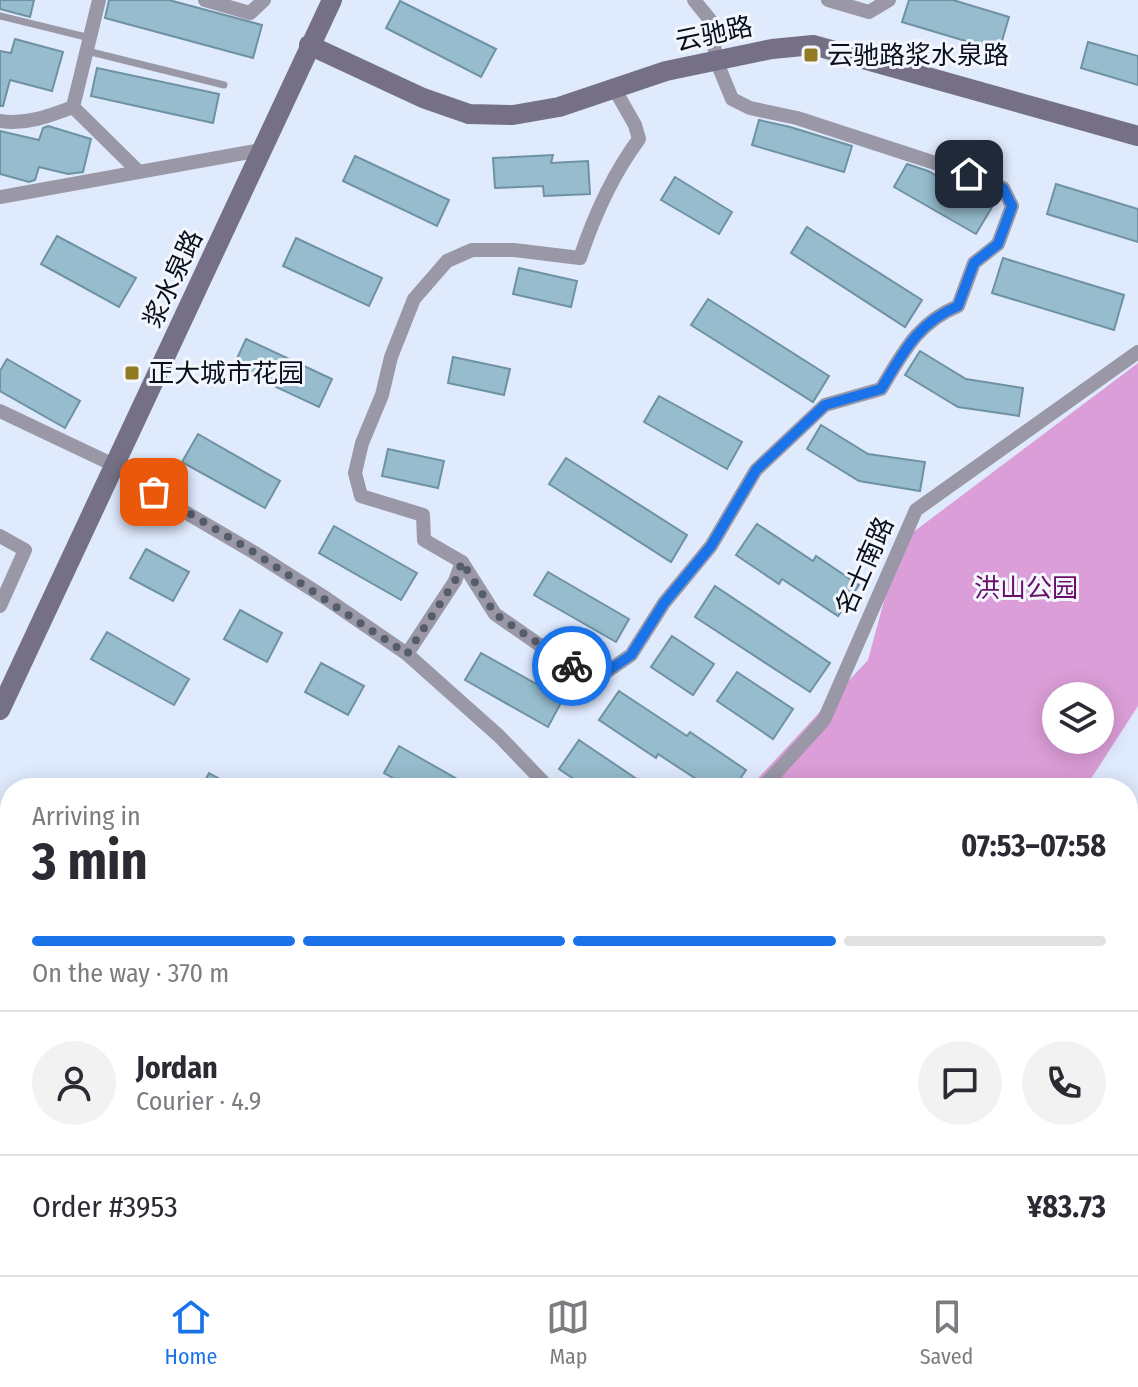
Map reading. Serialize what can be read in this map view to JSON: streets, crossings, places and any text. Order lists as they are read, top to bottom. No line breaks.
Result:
{"streets":{"street":["云驰路","浆水泉路","名士南路"]},"crossings":[["云驰路","浆水泉路"]],"parks":["洪山公园"],"places":{"transit":["云驰路浆水泉路","正大城市花园"]},"page":{"heading":["3 min","Arriving in","07:53–07:58"],"panel":["Jordan","Courier · 4.9","Order #3953","¥83.73"],"bar":"On the way · 370 m","tabs":["Home","Map","Saved"]}}
